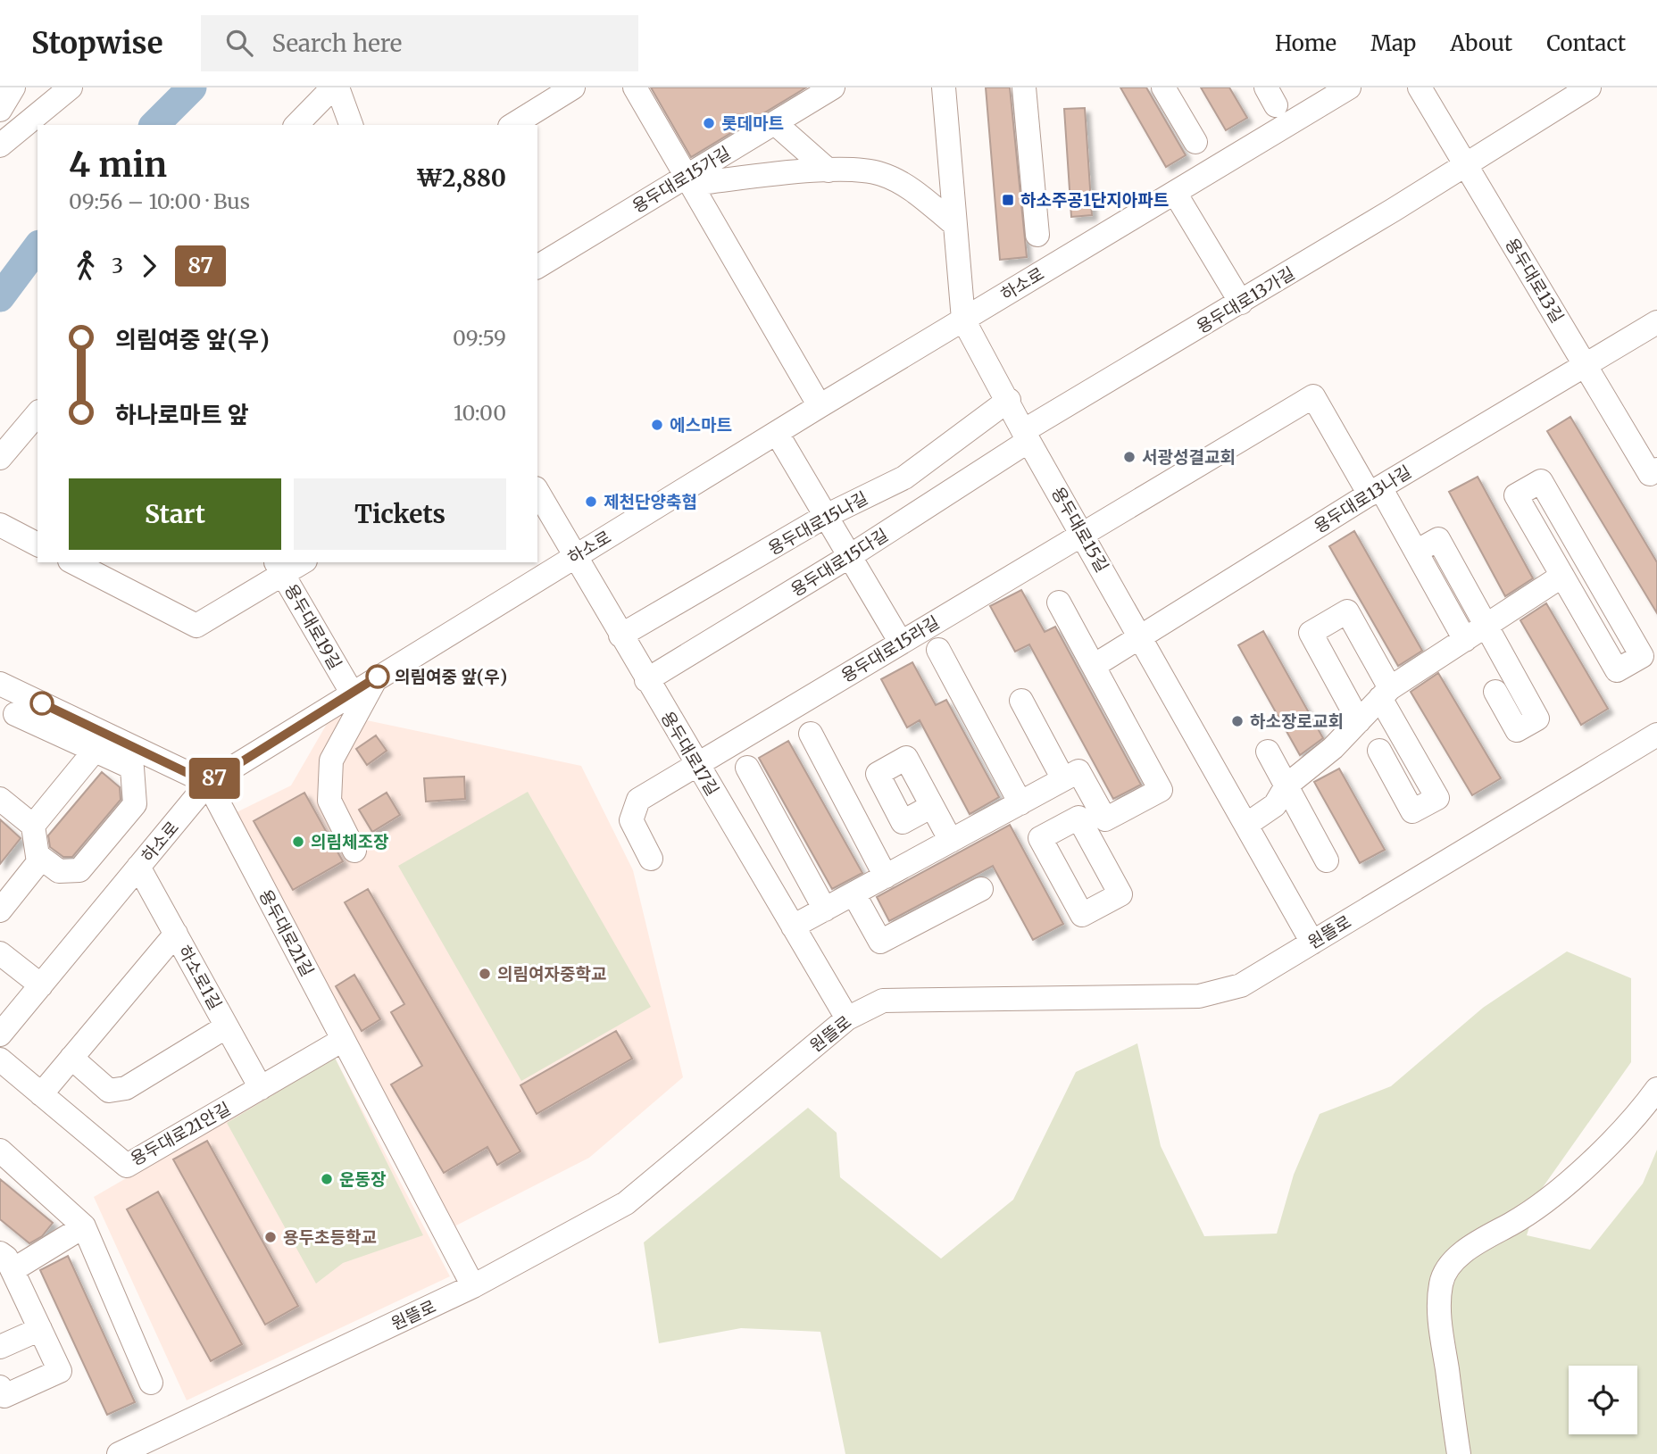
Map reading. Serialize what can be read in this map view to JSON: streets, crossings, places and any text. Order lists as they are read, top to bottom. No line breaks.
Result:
{"streets":{"street":["용두대로15가길","용두대로13길","하소로","용두대로13가길","용두대로13나길","용두대로15나길","용두대로15길","용두대로15다길","용두대로19길","용두대로15라길","용두대로17길","원뜰로","용두대로21길","하소로1길","용두대로21안길"]},"crossings":[["용두대로13길","용두대로13가길"],["용두대로13길","용두대로13나길"],["하소로","용두대로15길"],["하소로","용두대로19길"],["하소로","용두대로17길"],["하소로","용두대로21길"],["하소로","하소로1길"],["용두대로13가길","용두대로15길"],["용두대로13가길","용두대로15다길"],["용두대로13나길","용두대로15길"],["용두대로13나길","용두대로15라길"],["용두대로15나길","용두대로15길"],["용두대로15나길","용두대로17길"],["용두대로15길","용두대로15다길"],["용두대로15길","용두대로15라길"],["용두대로15길","원뜰로"],["용두대로15다길","용두대로17길"],["용두대로15라길","용두대로17길"],["용두대로17길","원뜰로"],["원뜰로","용두대로21길"],["용두대로21길","용두대로21안길"],["하소로1길","용두대로21안길"]],"places":{"other":["롯데마트","에스마트","서광성결교회","제천단양축협","의림여중 앞(우)","하소장로교회","의림체조장","의림여자중학교","운동장","용두초등학교"],"transit":["하소주공1단지아파트"]},"lines":["bus line 87"],"page":{"header":"Stopwise","search":"Search here","nav":["Home","Map","About","Contact"],"on_map":"87","heading":["4 min","09:56 – 10:00 · Bus","₩2,880"],"legs":["3","87"],"list":[{"name":"의림여중 앞(우)","value":"09:59"},{"name":"하나로마트 앞","value":"10:00"}],"buttons":["Start","Tickets"]}}
